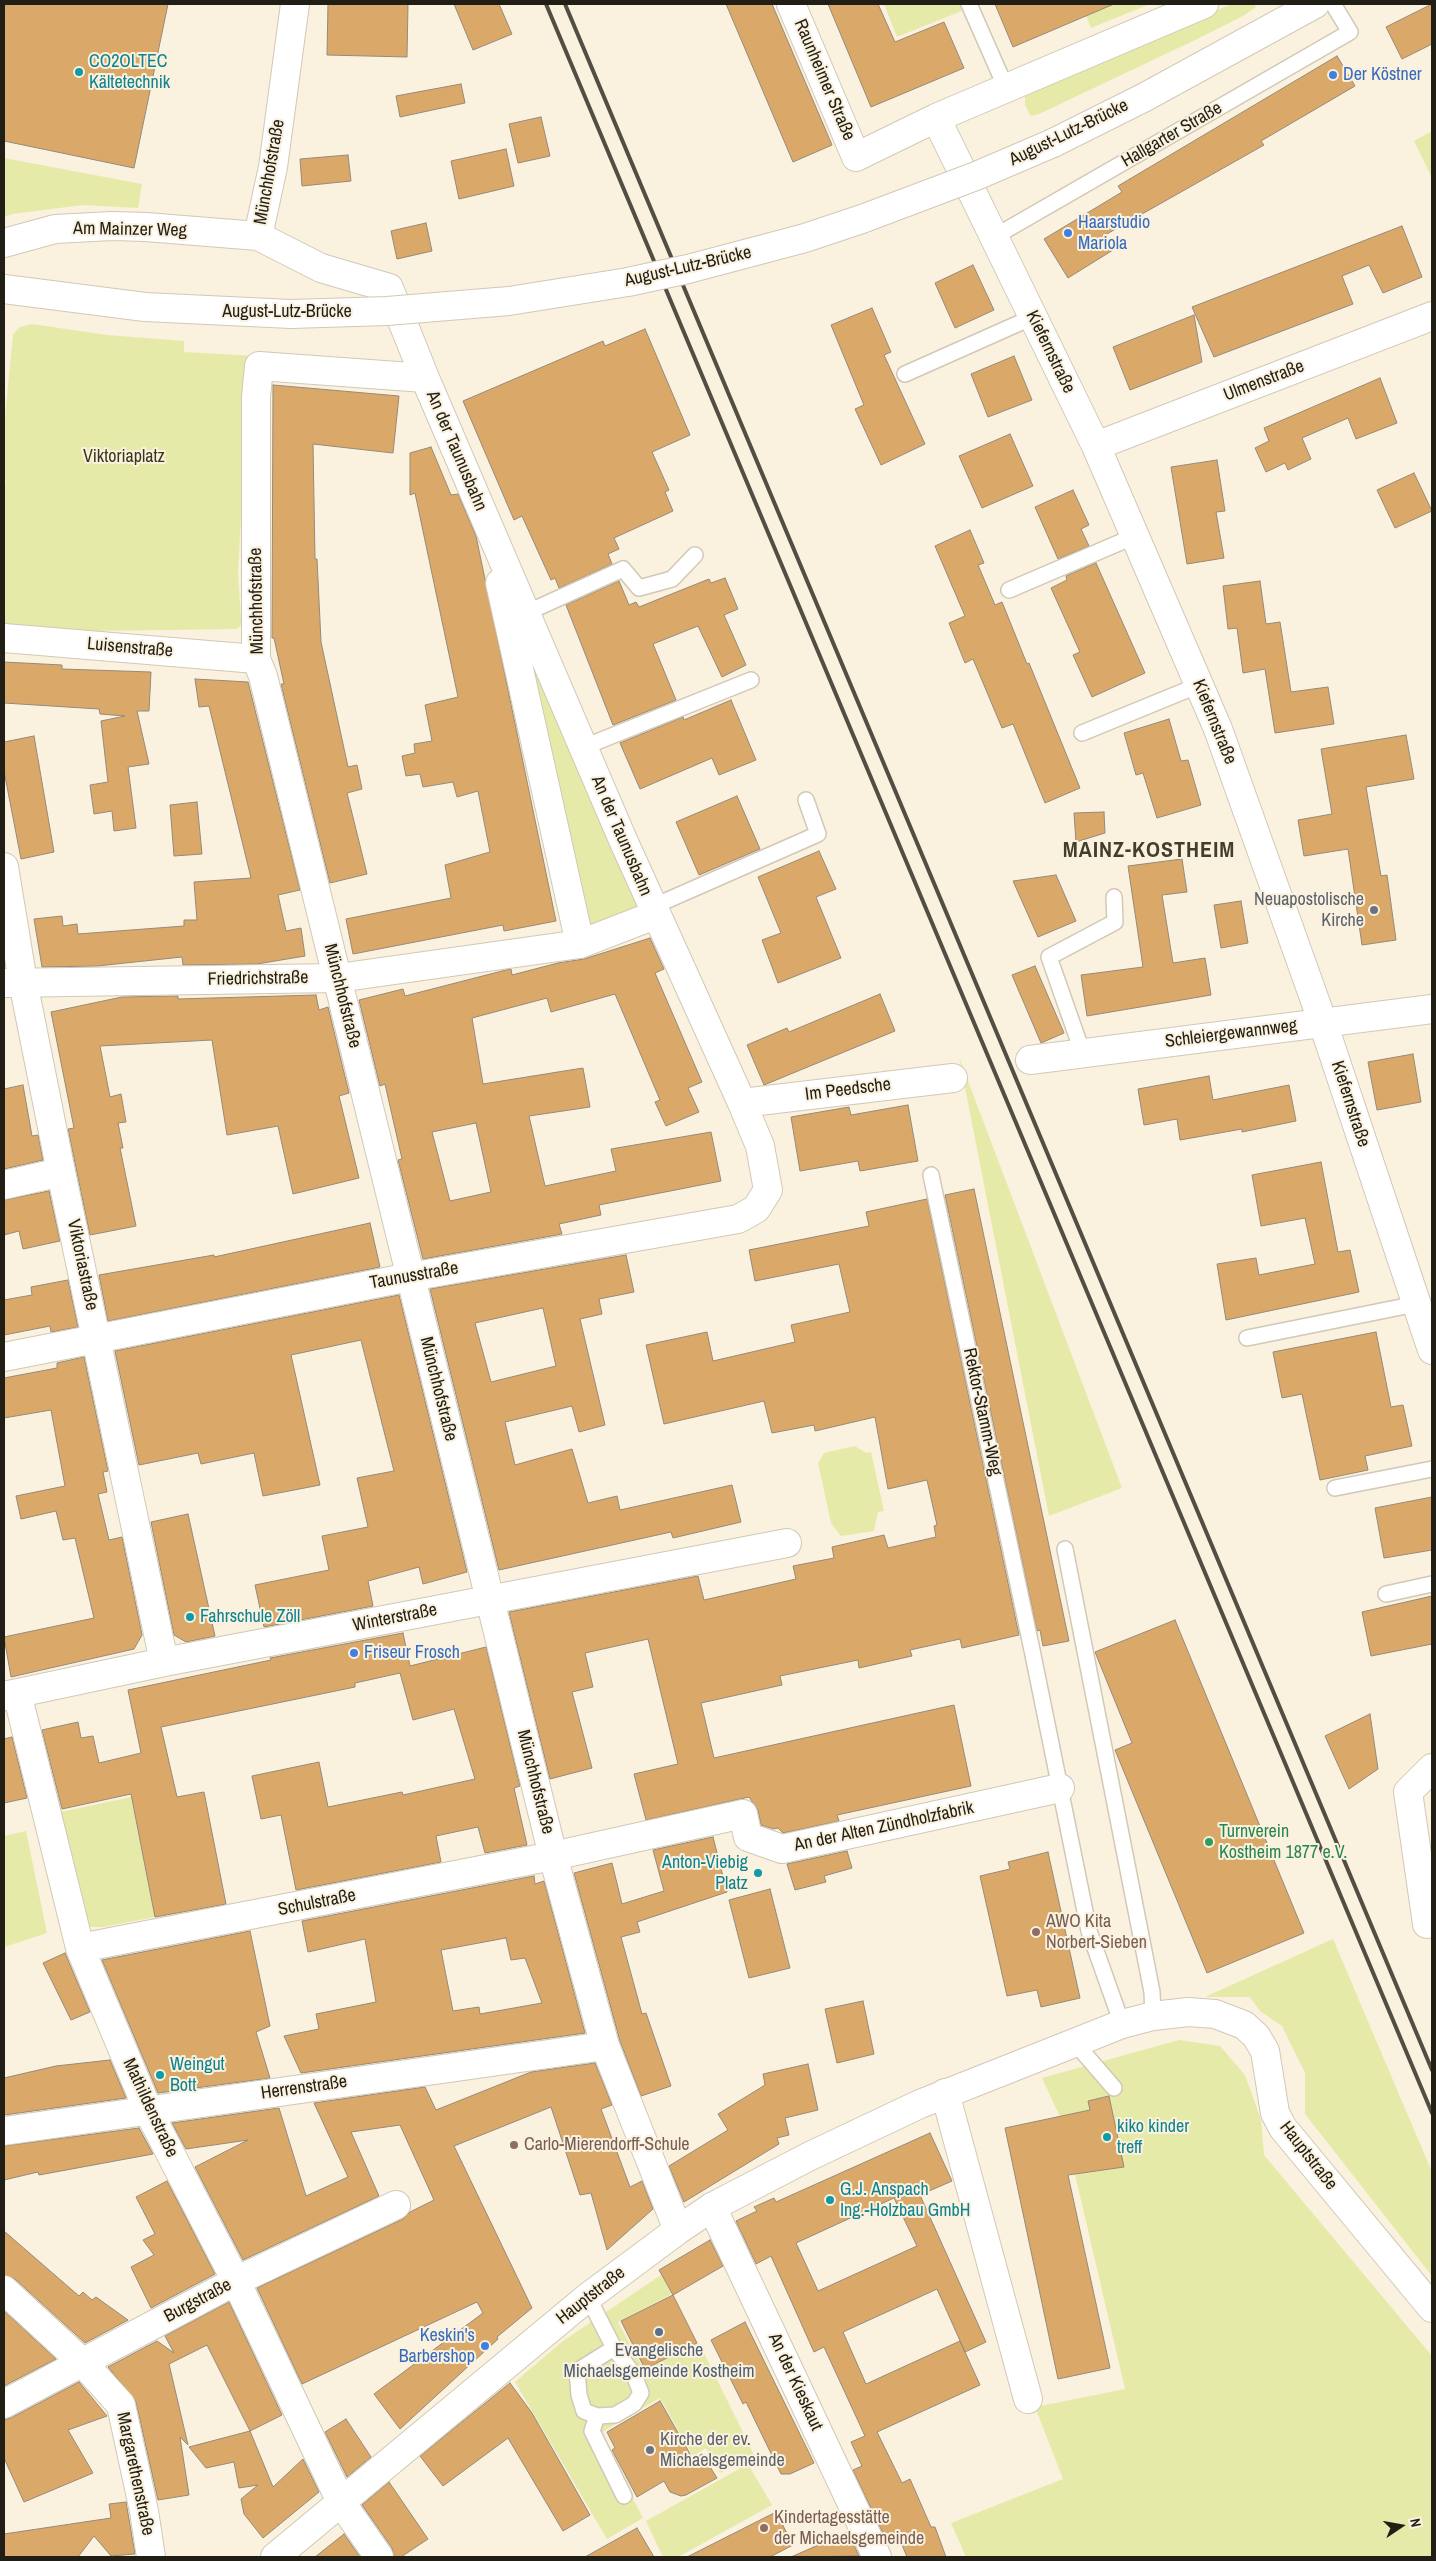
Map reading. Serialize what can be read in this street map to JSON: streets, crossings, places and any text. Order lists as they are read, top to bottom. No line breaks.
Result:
{"streets":{"street":["Raunheimer Straße","August-Lutz-Brücke","Münchhofstraße","Am Mainzer Weg","Kiefernstraße","Ulmenstraße","An der Taunusbahn","Luisenstraße","Friedrichstraße","Schleiergewannweg","Im Peedsche","Viktoriastraße","Taunusstraße","Winterstraße","An der Alten Zündholzfabrik","Schulstraße","Herrenstraße","Mathildenstraße","Hauptstraße","Burgstraße","An der Kieskaut","Margarethenstraße"],"lane":["Hallgarter Straße","Rektor-Stamm-Weg"]},"crossings":[["Raunheimer Straße","Kiefernstraße"],["Hallgarter Straße","Kiefernstraße"],["Münchhofstraße","Am Mainzer Weg"],["Münchhofstraße","An der Taunusbahn"],["Münchhofstraße","Luisenstraße"],["Münchhofstraße","Friedrichstraße"],["Münchhofstraße","Taunusstraße"],["Münchhofstraße","Winterstraße"],["Münchhofstraße","An der Alten Zündholzfabrik"],["Münchhofstraße","Schulstraße"],["Münchhofstraße","Herrenstraße"],["Münchhofstraße","Hauptstraße"],["Kiefernstraße","Ulmenstraße"],["Kiefernstraße","Schleiergewannweg"],["An der Taunusbahn","Friedrichstraße"],["An der Taunusbahn","Im Peedsche"],["An der Taunusbahn","Taunusstraße"],["Friedrichstraße","Viktoriastraße"],["Viktoriastraße","Taunusstraße"],["Viktoriastraße","Winterstraße"],["Rektor-Stamm-Weg","An der Alten Zündholzfabrik"],["Winterstraße","Mathildenstraße"],["An der Alten Zündholzfabrik","Schulstraße"],["Schulstraße","Mathildenstraße"],["Herrenstraße","Mathildenstraße"],["Mathildenstraße","Hauptstraße"],["Mathildenstraße","Burgstraße"],["Hauptstraße","An der Kieskaut"],["Burgstraße","Margarethenstraße"]],"districts":["MAINZ-KOSTHEIM"],"parks":["Viktoriaplatz"],"places":["CO2OLTEC Kältetechnik","Der Köstner","Haarstudio Mariola","Neuapostolische Kirche","Fahrschule Zöll","Friseur Frosch","Turnverein Kostheim 1877 e.V.","Anton-Viebig Platz","AWO Kita Norbert-Sieben","Weingut Bott","kiko kinder treff","Carlo-Mierendorff-Schule","G.J. Anspach Ing.-Holzbau GmbH","Evangelische Michaelsgemeinde Kostheim","Keskin's Barbershop","Kirche der ev. Michaelsgemeinde","Kindertagesstätte der Michaelsgemeinde"],"north":"right"}
